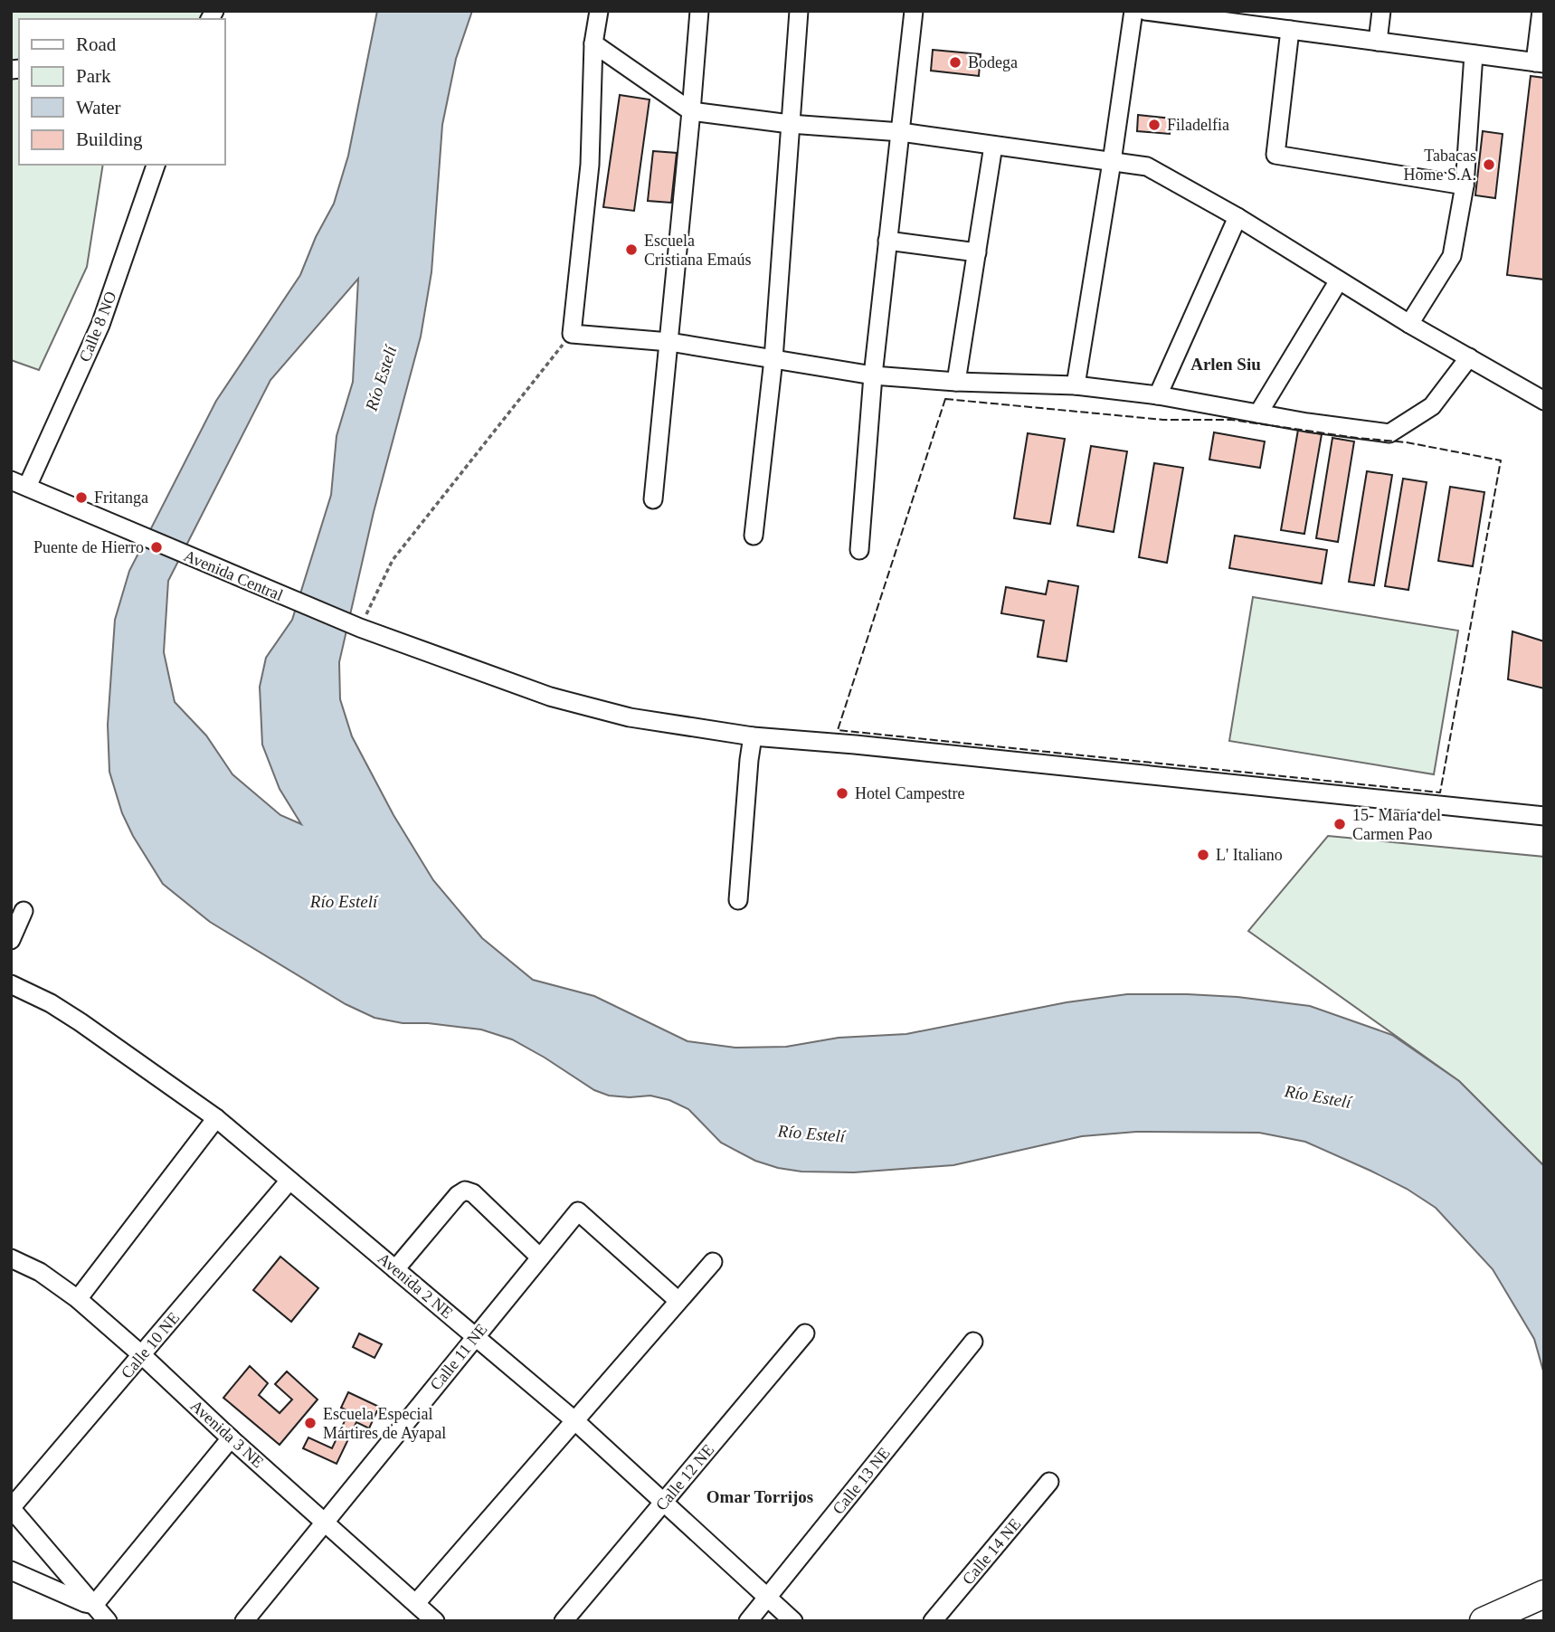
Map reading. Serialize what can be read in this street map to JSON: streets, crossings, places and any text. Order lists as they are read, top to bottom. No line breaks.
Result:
{"streets":{"street":["Calle 8 NO","Avenida Central","Avenida 2 NE","Calle 10 NE","Calle 11 NE","Avenida 3 NE","Calle 12 NE","Calle 13 NE","Calle 14 NE"]},"crossings":[["Calle 8 NO","Avenida Central"],["Avenida 2 NE","Calle 10 NE"],["Avenida 2 NE","Calle 11 NE"],["Avenida 2 NE","Calle 12 NE"],["Avenida 2 NE","Calle 13 NE"],["Calle 10 NE","Avenida 3 NE"],["Calle 11 NE","Avenida 3 NE"]],"districts":["Arlen Siu","Omar Torrijos"],"water":["Río Estelí"],"places":["Bodega","Filadelfia","Tabacas Home S.A.","Escuela Cristiana Emaús","Fritanga","Puente de Hierro","Hotel Campestre","15- María del Carmen Pao","L' Italiano","Escuela Especial Mártires de Ayapal"],"legend":["Road","Park","Water","Building"]}
